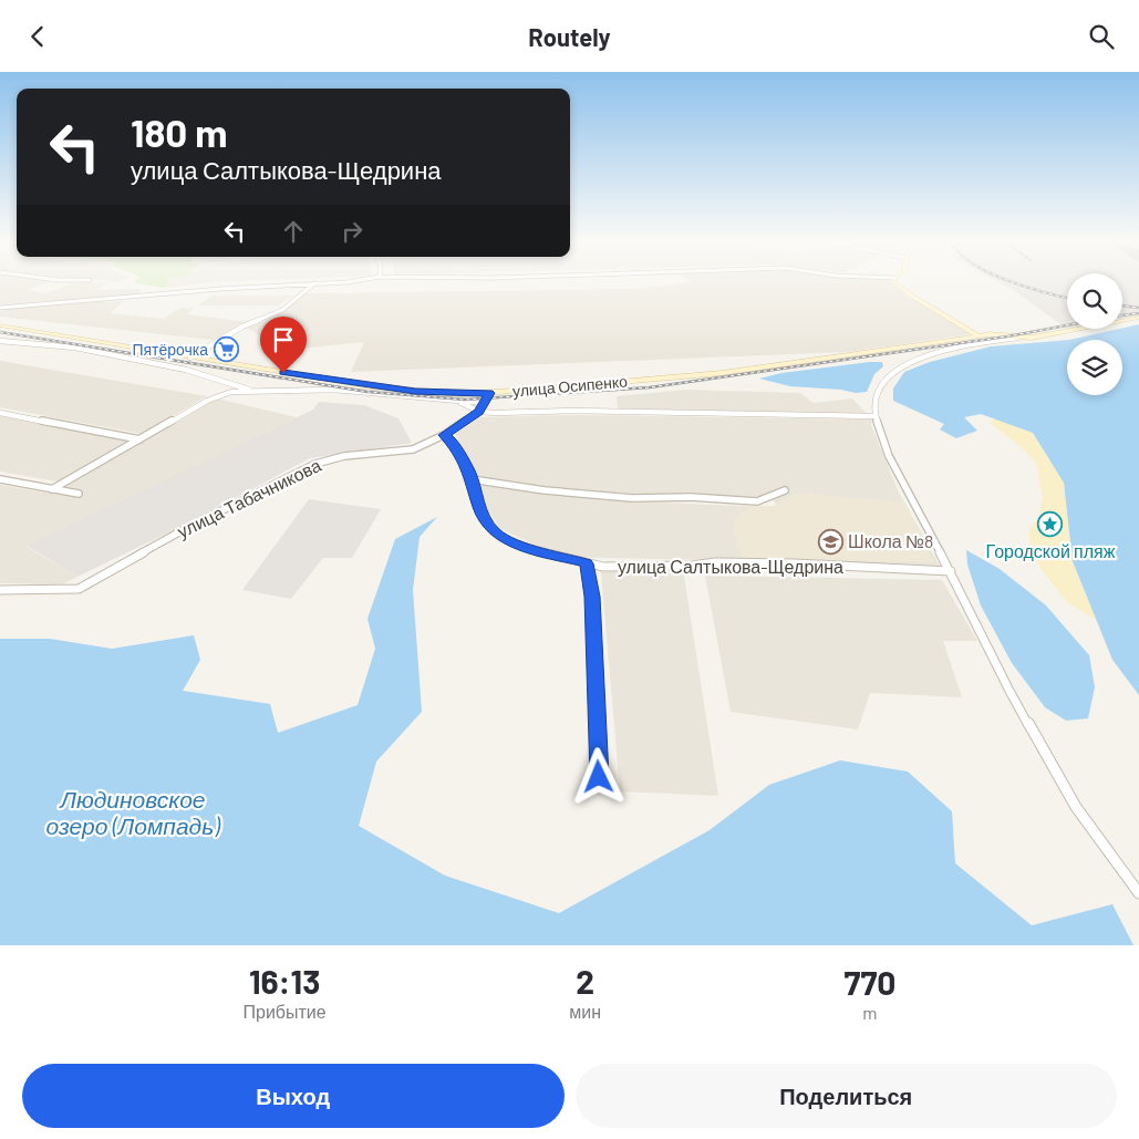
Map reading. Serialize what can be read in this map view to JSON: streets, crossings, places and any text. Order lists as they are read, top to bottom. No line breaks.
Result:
{"streets":{"street":["улица Осипенко","улица Табачникова","улица Салтыкова-Щедрина"]},"crossings":[["улица Осипенко","улица Табачникова"],["улица Табачникова","улица Салтыкова-Щедрина"]],"water":["Людиновское озеро (Ломпадь)"],"places":{"supermarket":["Пятёрочка"],"place":["Городской пляж"],"school or university":["Школа №8"]},"page":{"header":"Routely","turn":["180 m","улица Салтыкова-Щедрина"],"eta":["16:13","Прибытие","2","мин","770","m"],"buttons":["Выход","Поделиться"]}}
